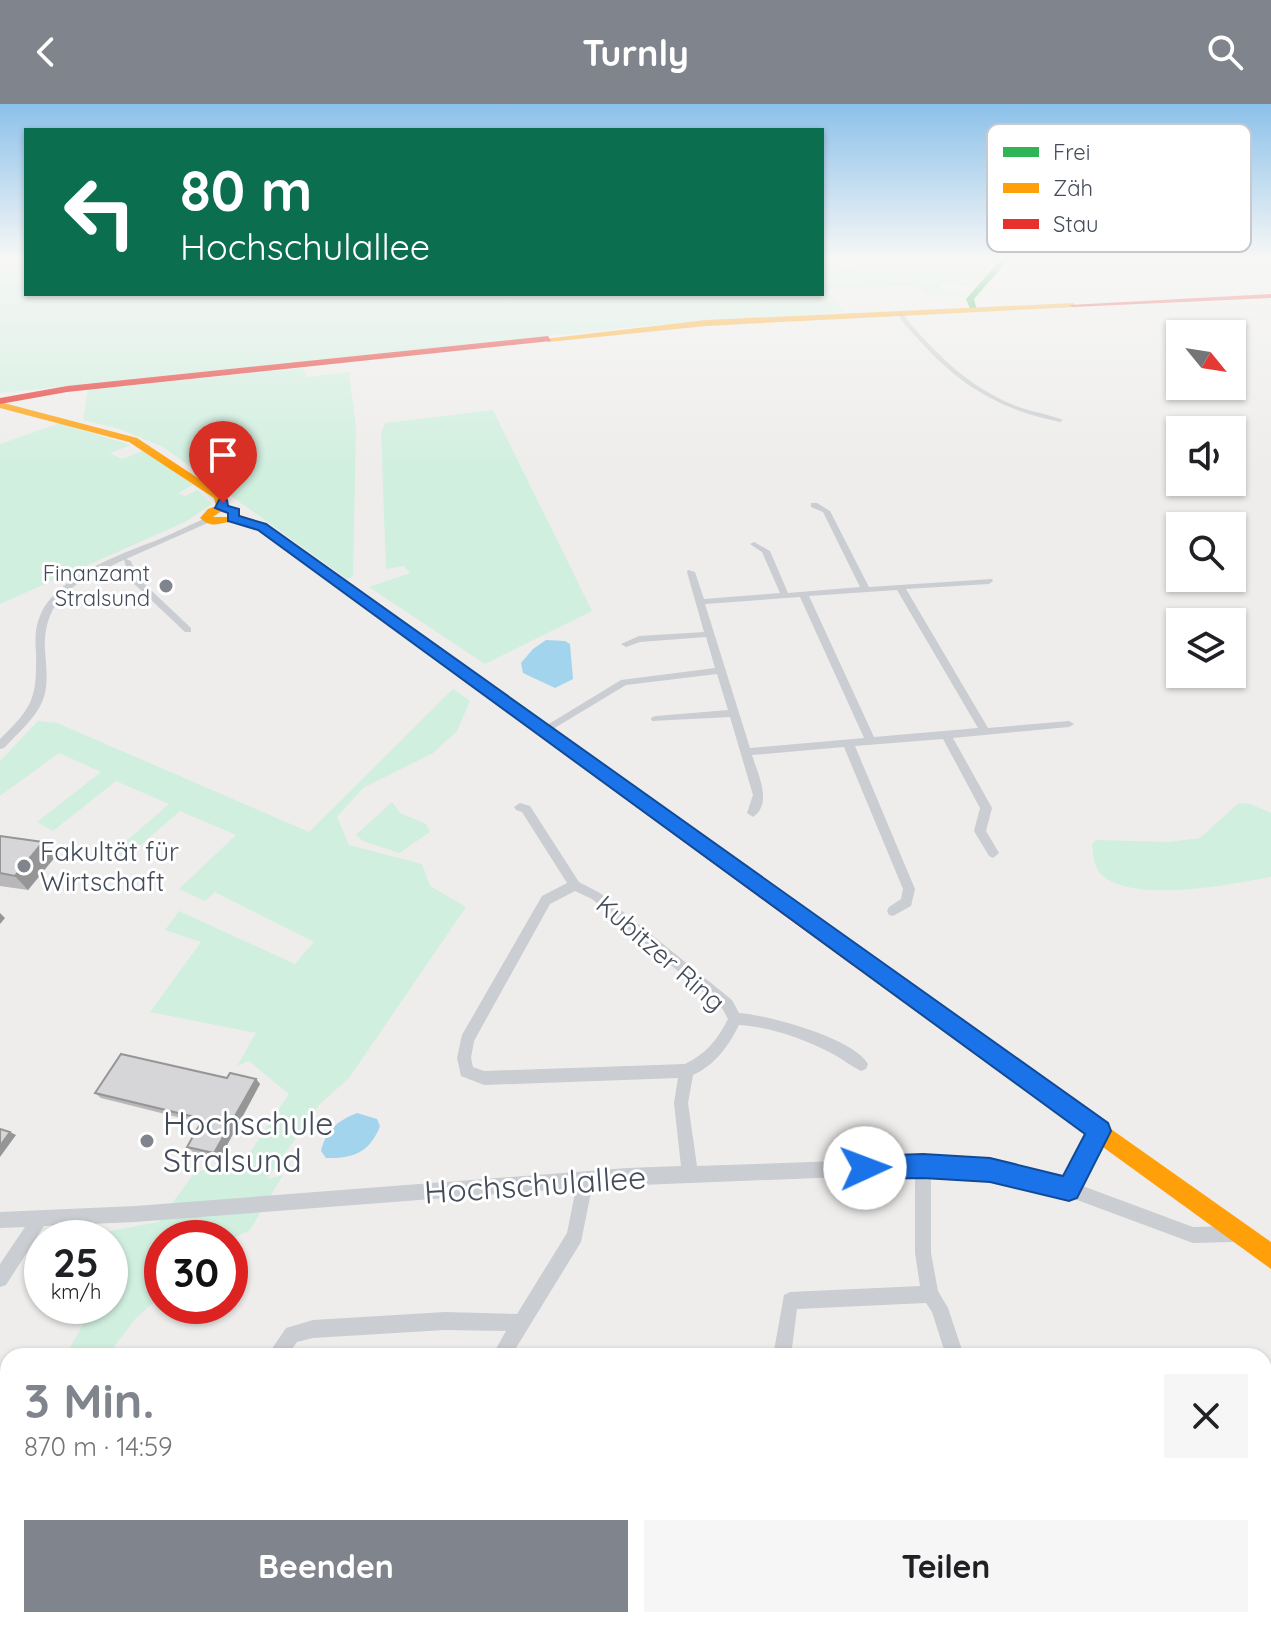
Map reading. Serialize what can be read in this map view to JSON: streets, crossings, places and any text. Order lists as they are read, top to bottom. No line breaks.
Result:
{"streets":{"street":["Kubitzer Ring","Hochschulallee"]},"places":["Finanzamt Stralsund","Fakultät für Wirtschaft","Hochschule Stralsund"],"legend":["Frei","Zäh","Stau"],"north":"bottom right","page":{"header":"Turnly","turn":["80 m","Hochschulallee"],"speed":"25 km/h","limit":"30","heading":["3 Min.","870 m · 14:59"],"buttons":["Beenden","Teilen"]}}
